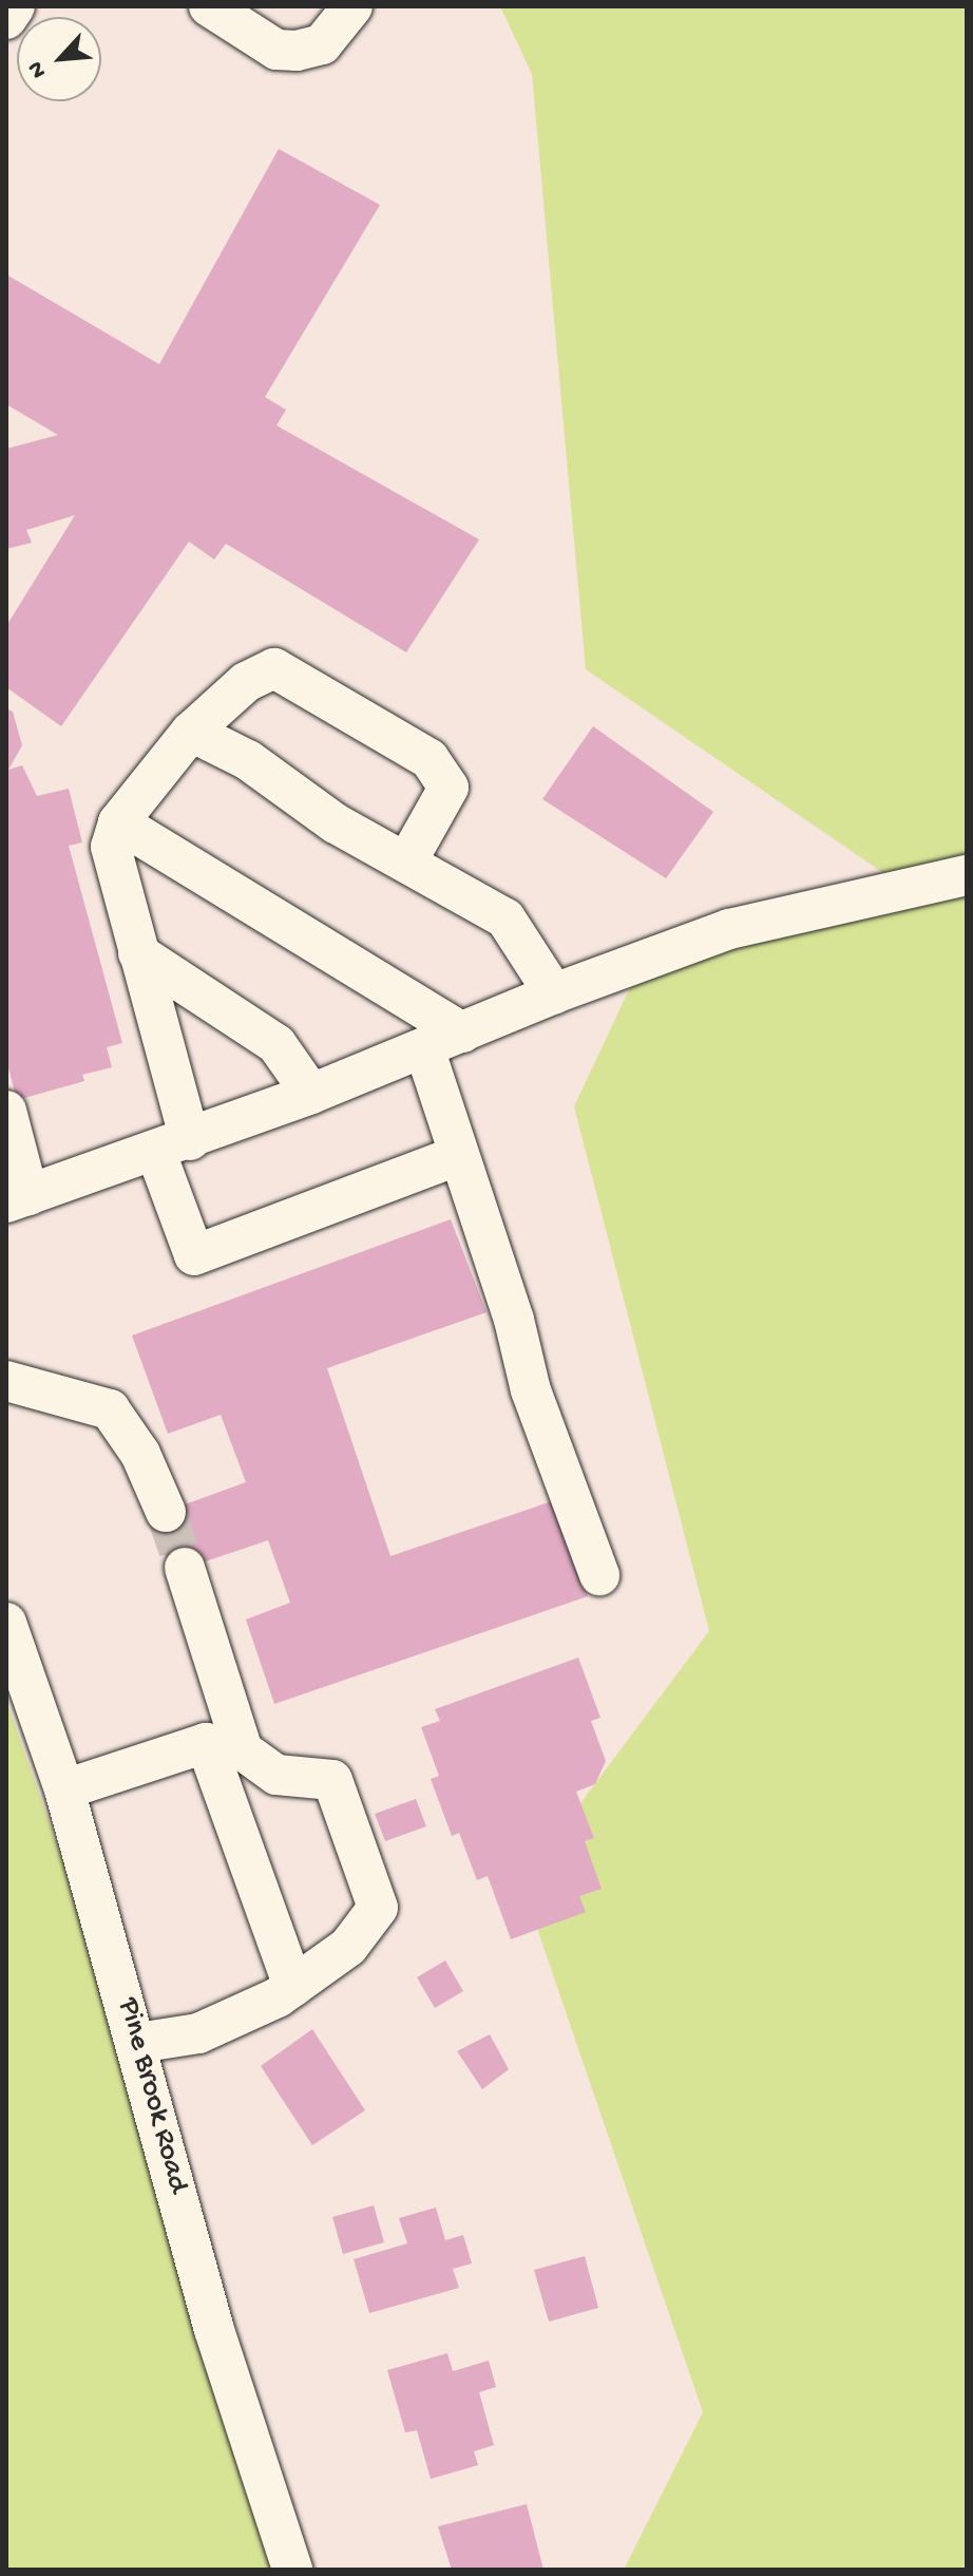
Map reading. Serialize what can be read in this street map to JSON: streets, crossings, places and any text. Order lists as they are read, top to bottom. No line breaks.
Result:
{"streets":{"street":["Pine Brook Road"]},"north":"bottom left"}
